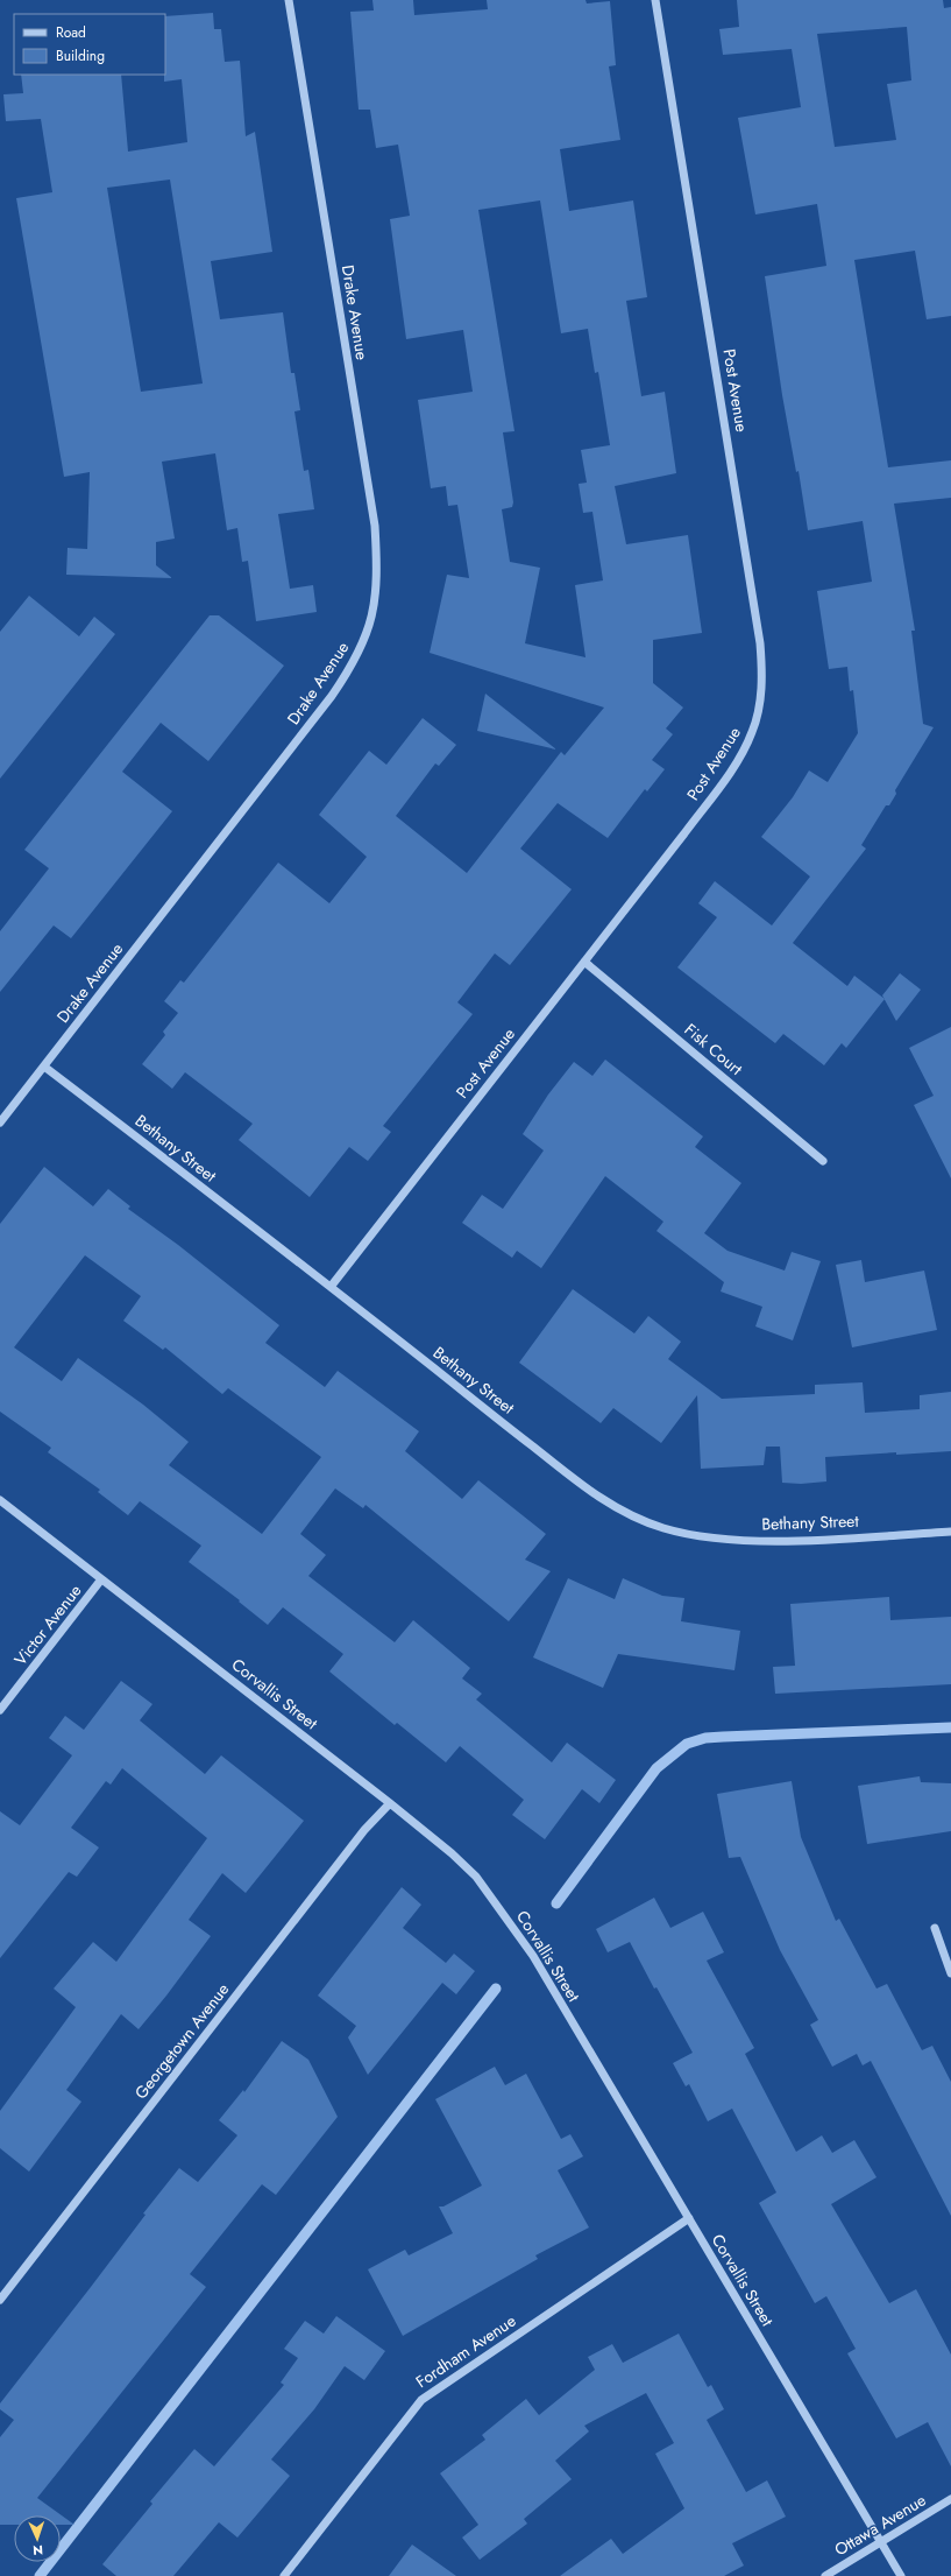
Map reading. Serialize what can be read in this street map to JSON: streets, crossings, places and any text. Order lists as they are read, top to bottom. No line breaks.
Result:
{"streets":{"street":["Drake Avenue","Post Avenue","Fisk Court","Bethany Street","Victor Avenue","Corvallis Street","Georgetown Avenue","Fordham Avenue","Ottawa Avenue"]},"crossings":[["Drake Avenue","Bethany Street"],["Post Avenue","Fisk Court"],["Post Avenue","Bethany Street"],["Victor Avenue","Corvallis Street"],["Corvallis Street","Georgetown Avenue"],["Corvallis Street","Fordham Avenue"],["Corvallis Street","Ottawa Avenue"]],"legend":["Road","Building"],"north":"bottom"}
